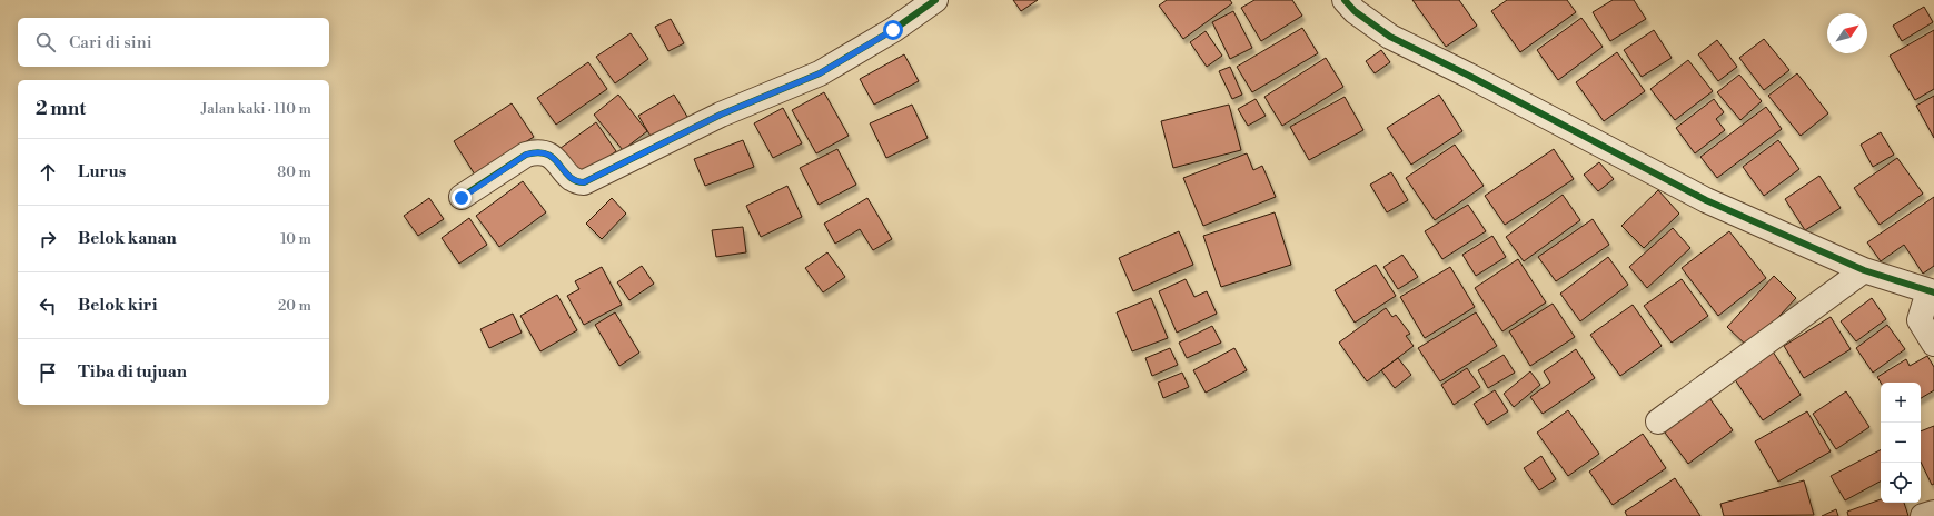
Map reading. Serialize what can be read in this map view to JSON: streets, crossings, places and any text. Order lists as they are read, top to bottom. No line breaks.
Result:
{"north":"top right","page":{"search":"Cari di sini","heading":["2 mnt","Jalan kaki · 110 m"],"list":[["Lurus","80 m"],["Belok kanan","10 m"],["Belok kiri","20 m"],"Tiba di tujuan"],"map_buttons":["+","−"]}}
